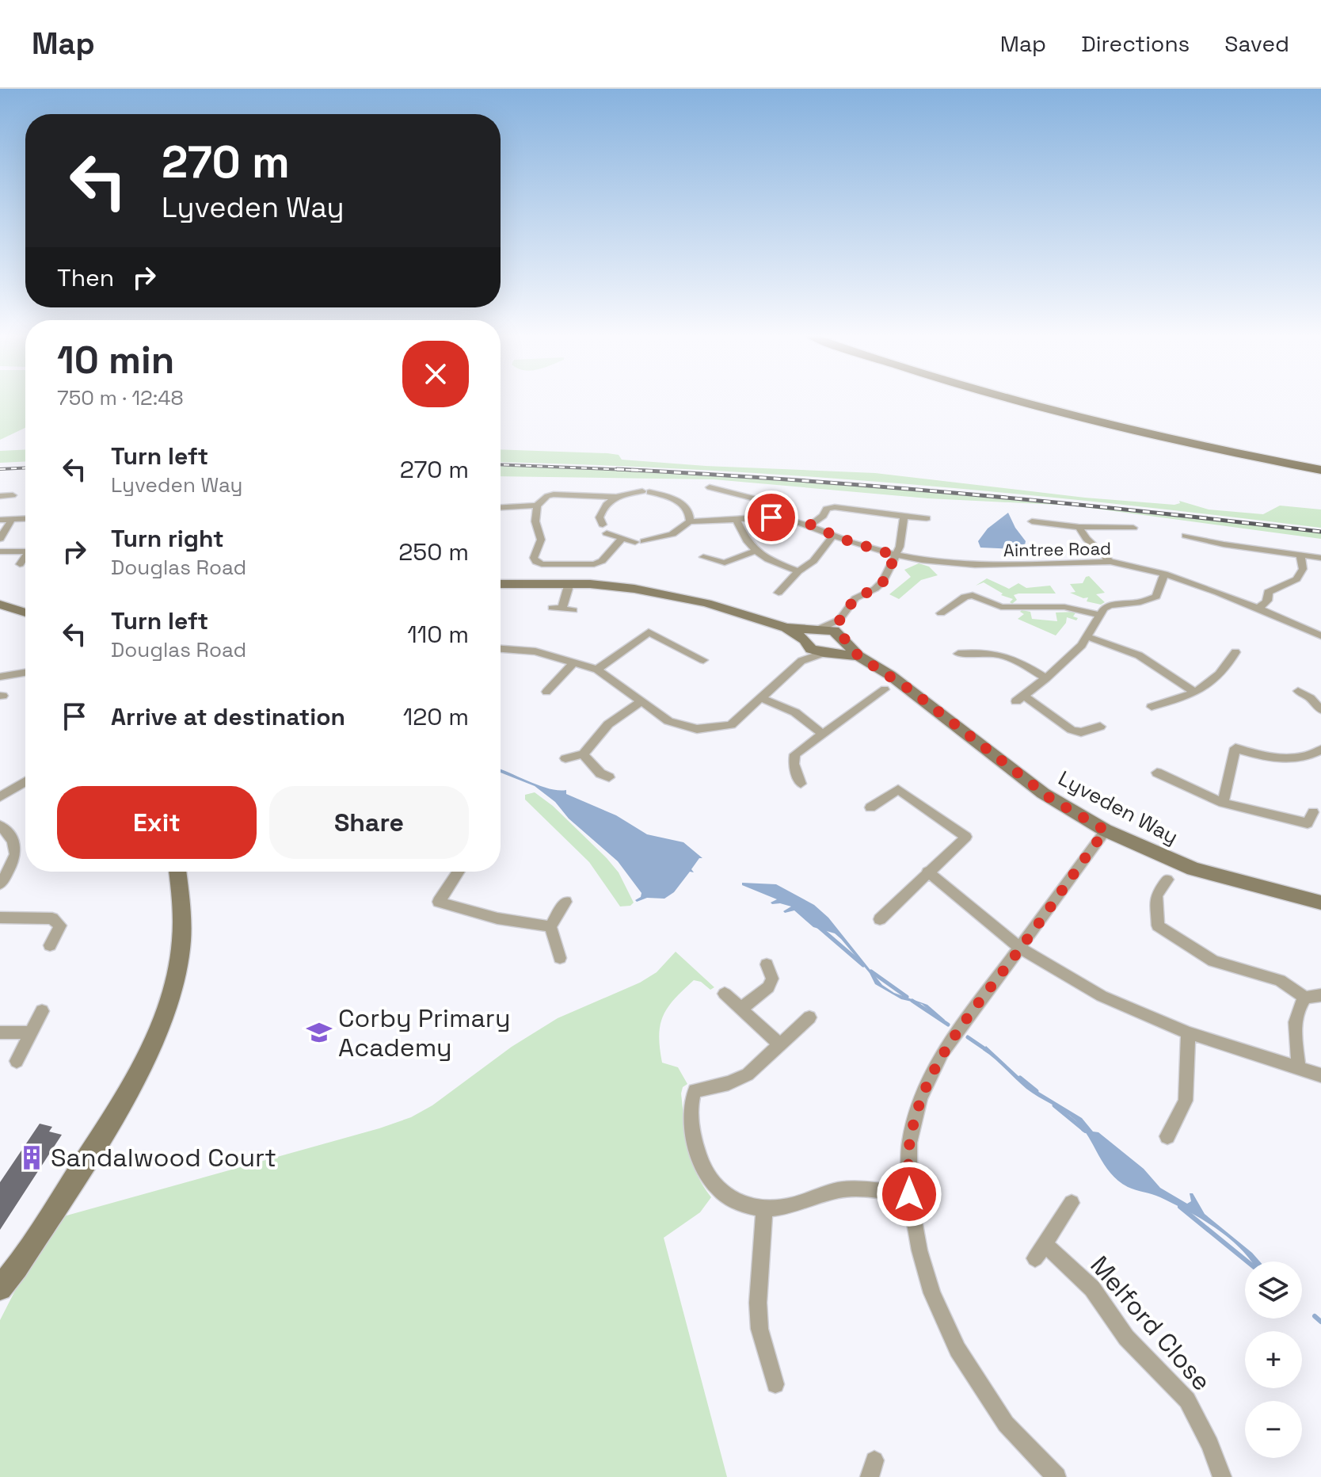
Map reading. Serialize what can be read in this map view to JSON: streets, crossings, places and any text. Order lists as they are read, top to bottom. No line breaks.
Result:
{"streets":{"street":["Aintree Road","Lyveden Way","Melford Close"]},"places":{"school or university":["Corby Primary Academy"],"building":["Sandalwood Court"]},"page":{"header":"Map","nav":["Map","Directions","Saved"],"turn":["270 m","Lyveden Way"],"then":"Then","heading":["10 min","750 m · 12:48"],"list":[{"name":"Turn left","note":"Lyveden Way","value":"270 m"},{"name":"Turn right","note":"Douglas Road","value":"250 m"},{"name":"Turn left","note":"Douglas Road","value":"110 m"},{"name":"Arrive at destination","value":"120 m"}],"buttons":["Exit","Share"],"map_buttons":["+","−"]}}
